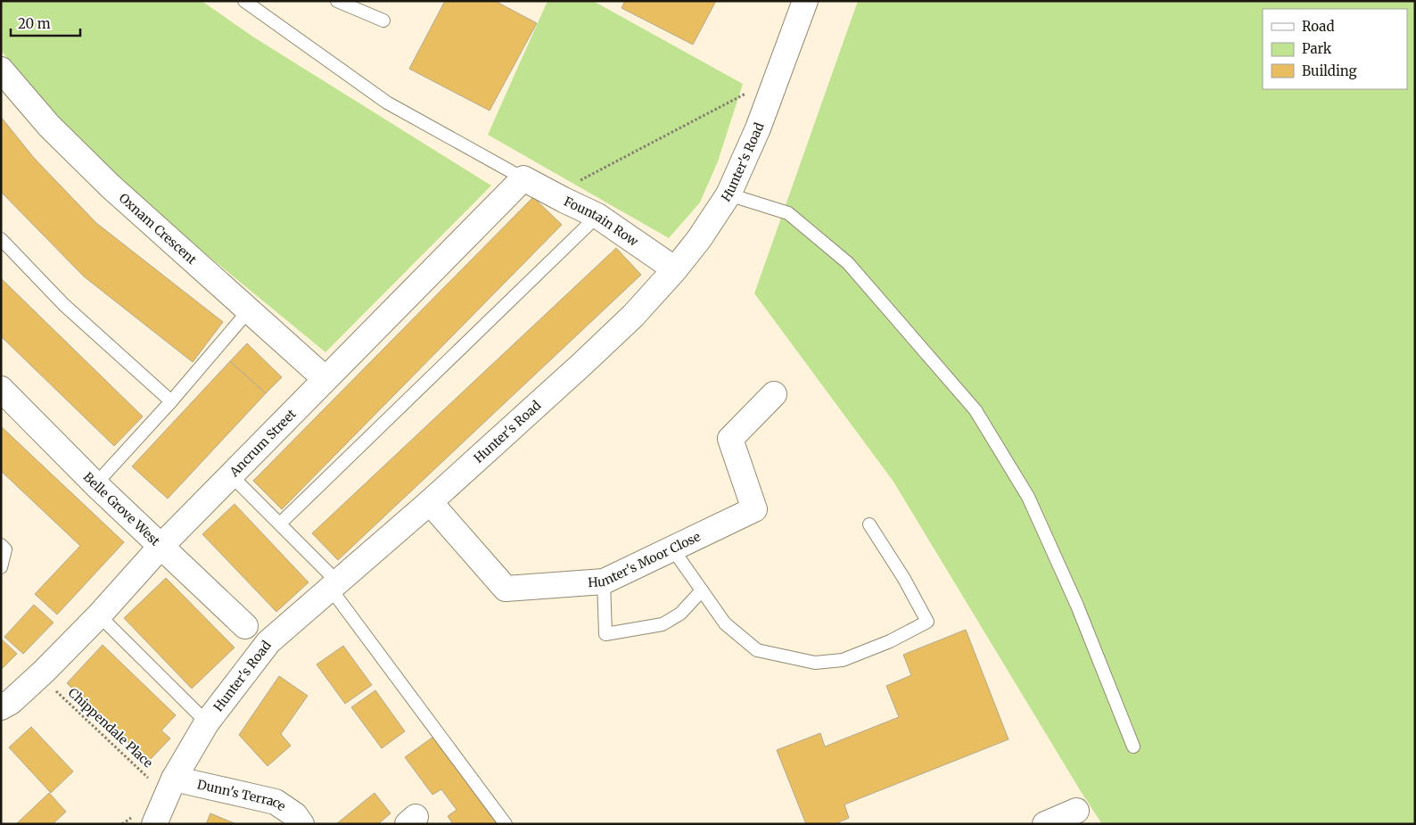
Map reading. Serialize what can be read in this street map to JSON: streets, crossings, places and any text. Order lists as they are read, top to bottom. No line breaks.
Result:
{"streets":{"street":["Hunter's Road","Fountain Row","Oxnam Crescent","Ancrum Street","Belle Grove West","Hunter's Moor Close","Dunn's Terrace"],"path":["Chippendale Place"]},"crossings":[["Hunter's Road","Fountain Row"],["Hunter's Road","Hunter's Moor Close"],["Hunter's Road","Chippendale Place"],["Hunter's Road","Dunn's Terrace"],["Fountain Row","Ancrum Street"],["Oxnam Crescent","Ancrum Street"],["Ancrum Street","Belle Grove West"],["Ancrum Street","Chippendale Place"],["Chippendale Place","Dunn's Terrace"]],"legend":["Road","Park","Building"],"scale_bar":"20 m"}
